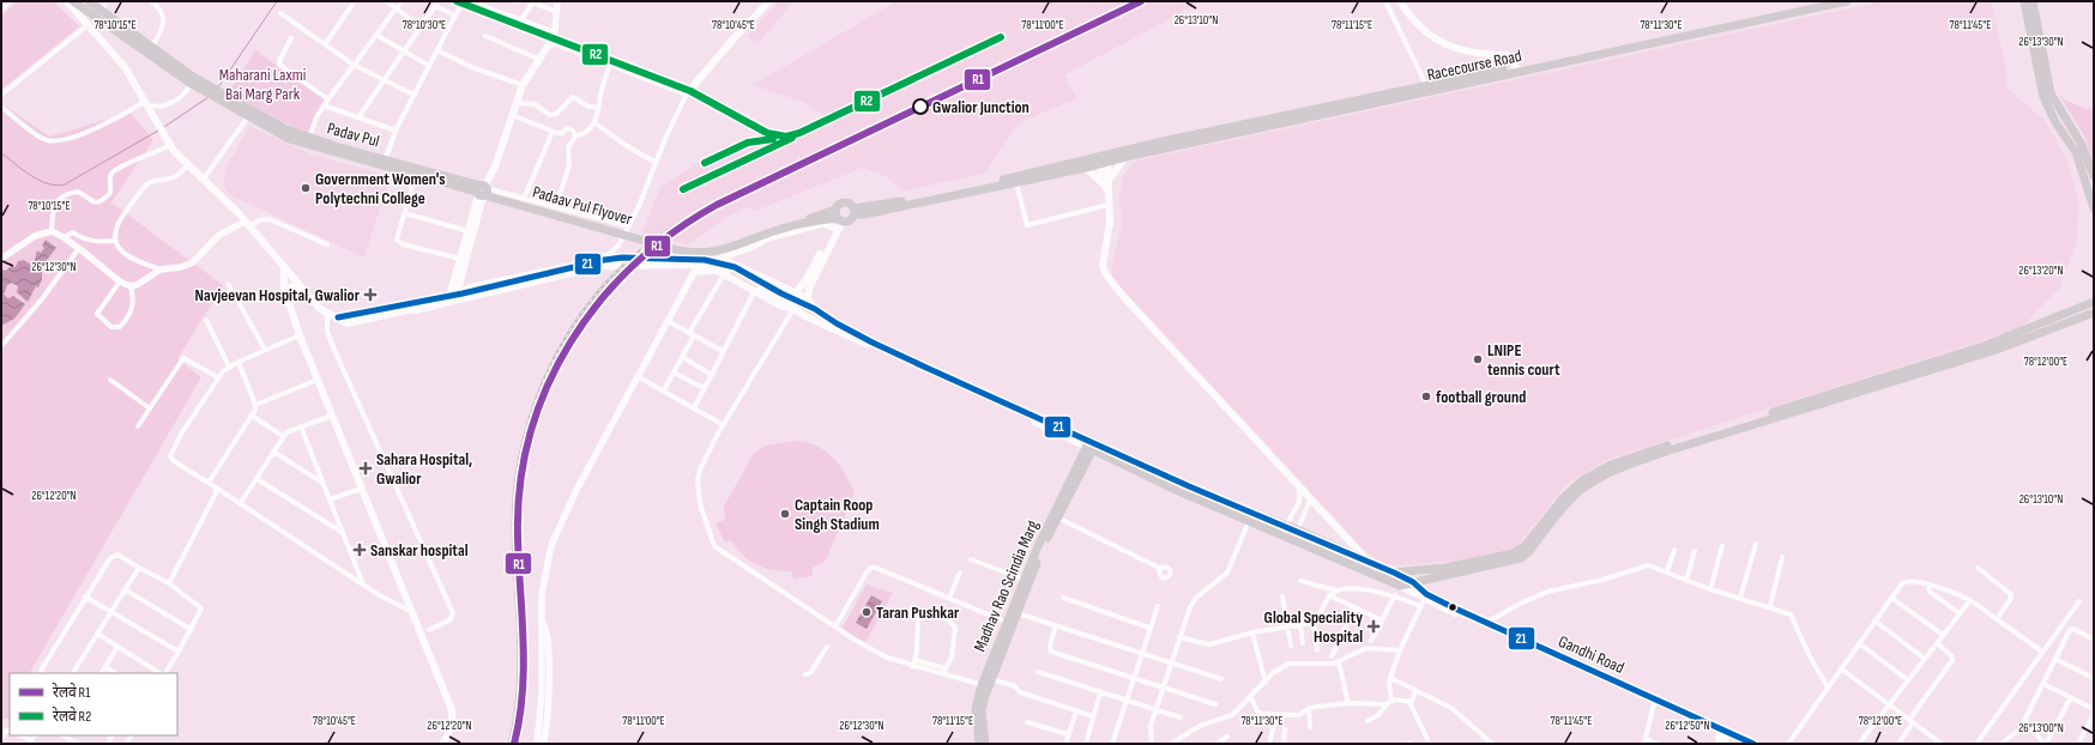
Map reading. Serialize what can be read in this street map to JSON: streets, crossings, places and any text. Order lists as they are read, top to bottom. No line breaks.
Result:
{"streets":{"main road":["Racecourse Road","Padav Pul","Padaav Pul Flyover","Madhav Rao Scindia Marg","Gandhi Road"]},"crossings":[["Padav Pul","Padaav Pul Flyover"],["Madhav Rao Scindia Marg","Gandhi Road"]],"parks":["Maharani Laxmi Bai Marg Park"],"places":{"other":["Gwalior Junction","Government Women's Polytechni College","LNIPE tennis court","football ground","Captain Roop Singh Stadium","Taran Pushkar"],"health":["Navjeevan Hospital, Gwalior","Sahara Hospital, Gwalior","Sanskar hospital","Global Speciality Hospital"]},"lines":["rail line R1","rail line R2","transit line 21"],"legend":["रेलवे R1","रेलवे R2"],"coordinates":["26°13'10\"N","78°10'15\"E","78°10'30\"E","78°10'45\"E","78°11'00\"E","78°11'15\"E","78°11'30\"E","78°11'45\"E","26°13'30\"N","26°12'30\"N","26°13'20\"N","78°12'00\"E","26°12'20\"N","26°12'50\"N","26°13'00\"N"]}
